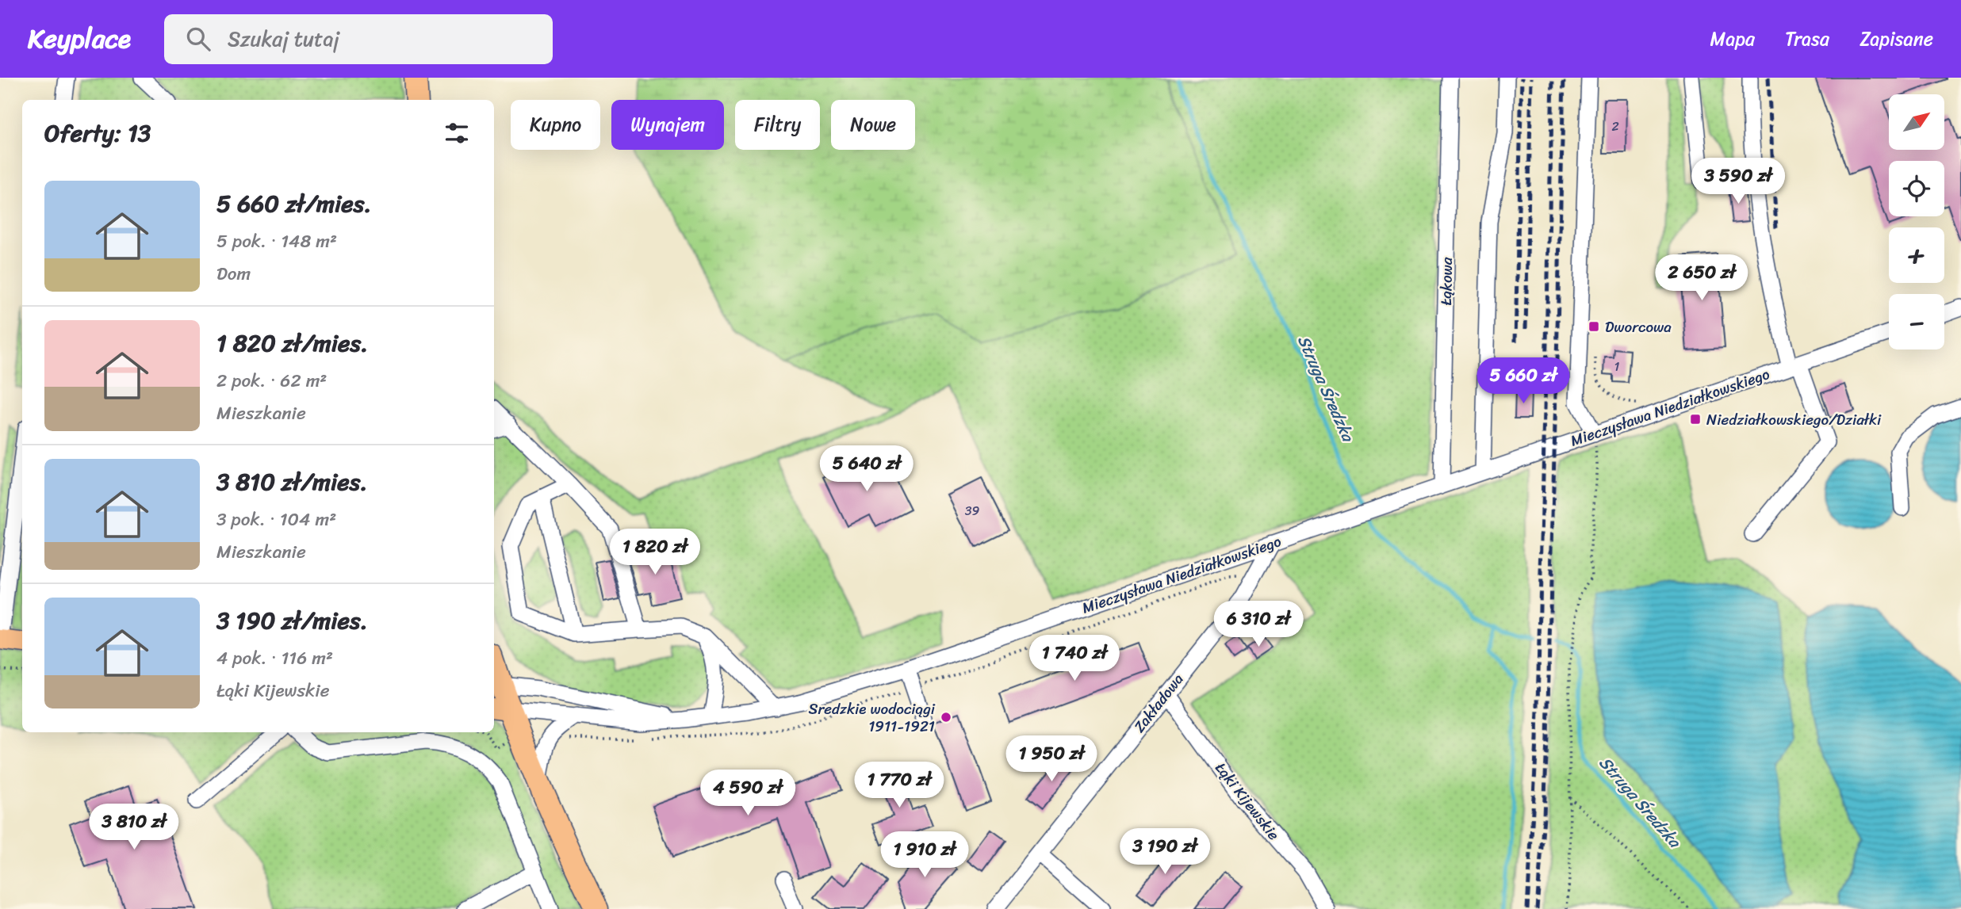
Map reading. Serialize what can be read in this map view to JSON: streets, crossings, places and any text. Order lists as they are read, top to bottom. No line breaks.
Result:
{"streets":{"street":["Łąkowa","Mieczysława Niedziałkowskiego","Zakładowa","Łąki Kijewskie"]},"crossings":[["Łąkowa","Mieczysława Niedziałkowskiego"],["Mieczysława Niedziałkowskiego","Zakładowa"],["Zakładowa","Łąki Kijewskie"]],"water":["Struga Średzka"],"places":{"transit":["Dworcowa","Niedziałkowskiego/Działki"],"other":["Sredzkie wodociągi 1911-1921"]},"house_numbers":["2","1","39"],"north":"top right","page":{"header":"Keyplace","search":"Szukaj tutaj","nav":["Mapa","Trasa","Zapisane"],"map_buttons":["+","−"],"chip":["Kupno","Wynajem","Filtry","Nowe"],"heading":"Oferty: 13","price":["3 590 zł","2 650 zł","5 660 zł","5 640 zł","1 820 zł","6 310 zł","1 740 zł","1 950 zł","1 770 zł","4 590 zł","3 810 zł","3 190 zł","1 910 zł"],"list":[{"name":"5 660 zł/mies.","note":"5 pok. · 148 m² · Dom"},{"name":"1 820 zł/mies.","note":"2 pok. · 62 m² · Mieszkanie"},{"name":"3 810 zł/mies.","note":"3 pok. · 104 m² · Mieszkanie"},{"name":"3 190 zł/mies.","note":"4 pok. · 116 m² · Łąki Kijewskie"}]}}
